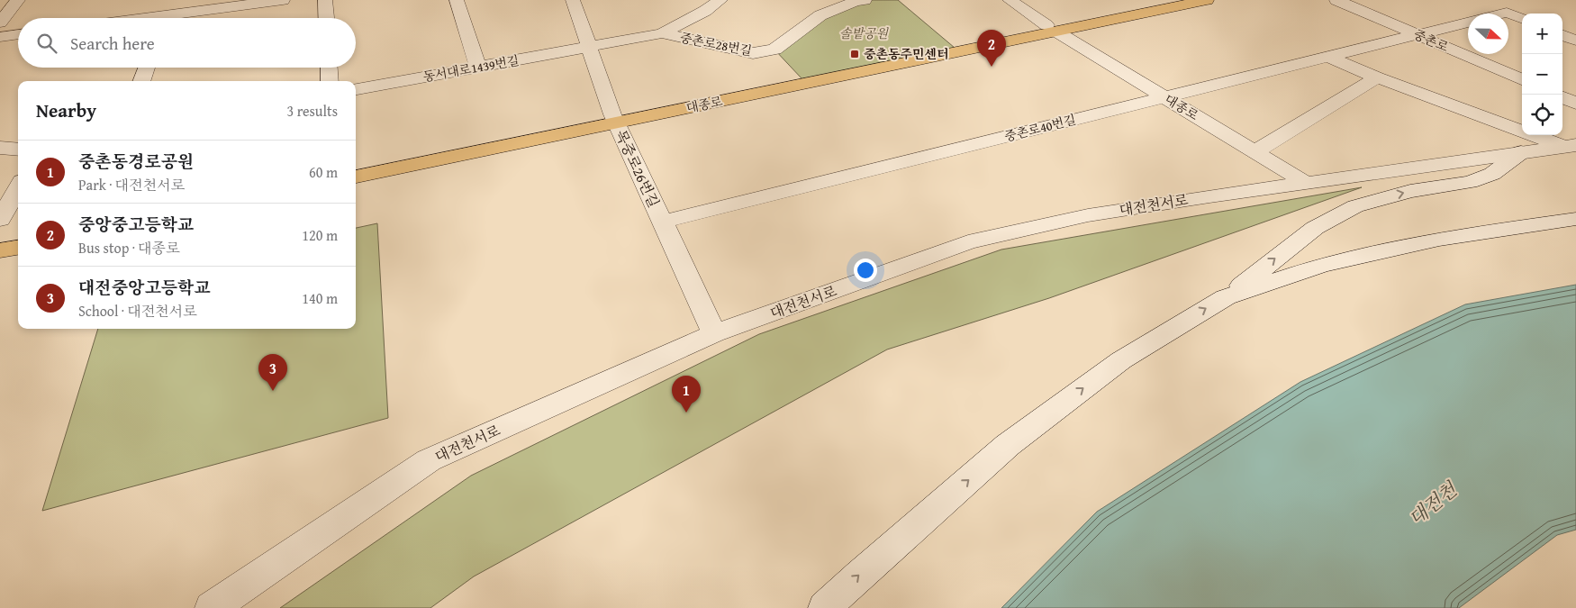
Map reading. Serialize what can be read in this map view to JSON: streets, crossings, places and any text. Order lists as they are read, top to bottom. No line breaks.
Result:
{"streets":{"main road":["대종로"],"street":["중촌로","중촌로28번길","동서대로1439번길","중촌로40번길","목중로26번길","대전천서로"]},"crossings":[["중촌로","중촌로40번길"],["중촌로28번길","동서대로1439번길"],["동서대로1439번길","목중로26번길"],["대종로","중촌로40번길"],["대종로","목중로26번길"],["대종로","대전천서로"],["중촌로40번길","목중로26번길"],["중촌로40번길","대전천서로"],["목중로26번길","대전천서로"]],"water":["대전천"],"parks":["솔밭공원"],"places":{"transit":["중촌동주민센터"]},"north":"right","page":{"map_buttons":["+","−"],"search":"Search here","pins":["2","3","1"],"heading":["Nearby","3 results"],"list":[{"mark":"1","name":"중촌동경로공원","note":"Park · 대전천서로","value":"60 m"},{"mark":"2","name":"중앙중고등학교","note":"Bus stop · 대종로","value":"120 m"},{"mark":"3","name":"대전중앙고등학교","note":"School · 대전천서로","value":"140 m"}]}}
